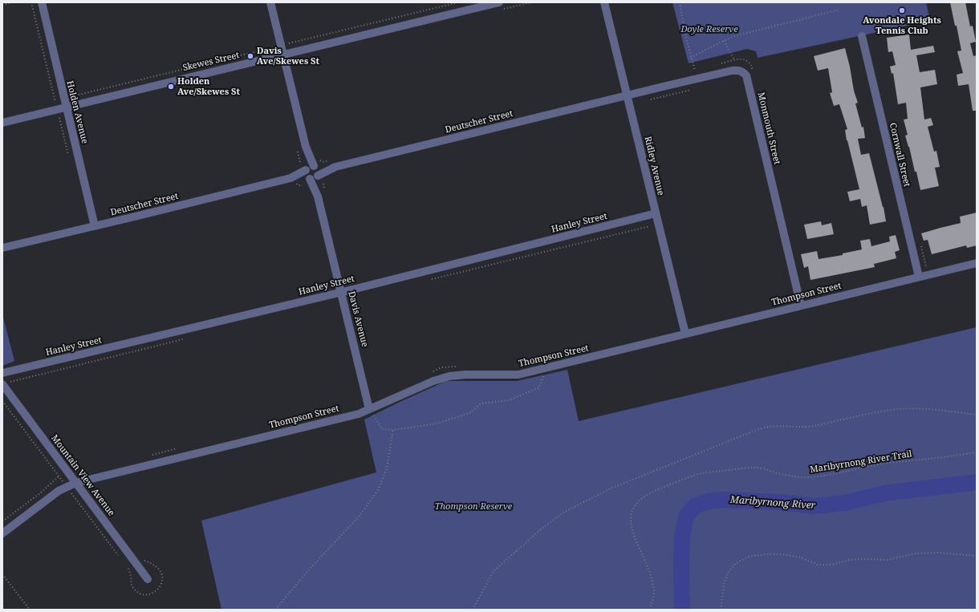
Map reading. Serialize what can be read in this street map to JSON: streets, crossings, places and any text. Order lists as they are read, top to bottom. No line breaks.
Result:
{"streets":{"street":["Skewes Street","Holden Avenue","Deutscher Street","Monmouth Street","Cornwall Street","Ridley Avenue","Hanley Street","Thompson Street","Davis Avenue","Mountain View Avenue"],"path":["Maribyrnong River Trail"]},"crossings":[["Skewes Street","Holden Avenue"],["Skewes Street","Davis Avenue"],["Holden Avenue","Deutscher Street"],["Deutscher Street","Monmouth Street"],["Deutscher Street","Ridley Avenue"],["Deutscher Street","Davis Avenue"],["Monmouth Street","Ridley Avenue"],["Monmouth Street","Thompson Street"],["Cornwall Street","Thompson Street"],["Ridley Avenue","Hanley Street"],["Ridley Avenue","Thompson Street"],["Hanley Street","Davis Avenue"],["Thompson Street","Davis Avenue"],["Thompson Street","Mountain View Avenue"]],"water":["Maribyrnong River"],"parks":["Doyle Reserve","Thompson Reserve"],"places":["Avondale Heights Tennis Club","Davis Ave/Skewes St","Holden Ave/Skewes St"]}
